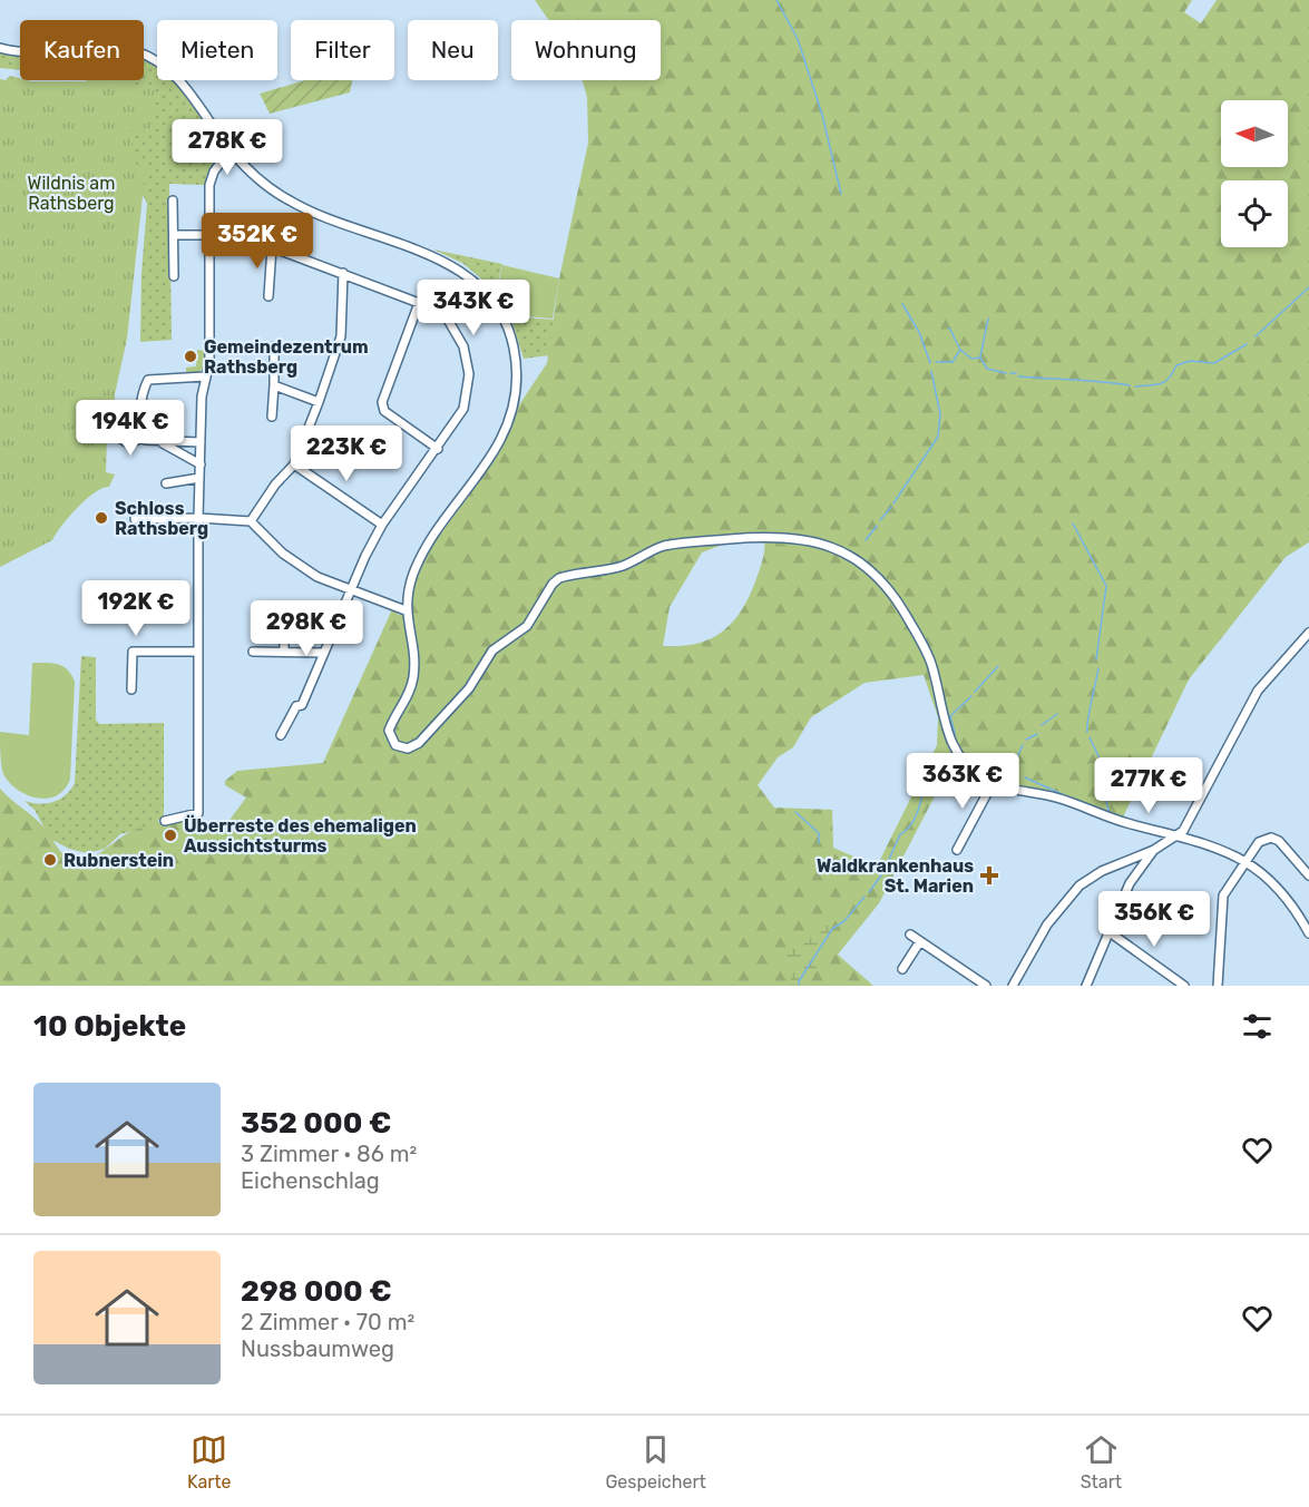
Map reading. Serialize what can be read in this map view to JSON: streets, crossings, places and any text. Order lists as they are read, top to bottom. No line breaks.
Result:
{"parks":["Wildnis am Rathsberg"],"places":{"other":["Gemeindezentrum Rathsberg","Schloss Rathsberg","Überreste des ehemaligen Aussichtsturms","Rubnerstein"],"health":["Waldkrankenhaus St. Marien"]},"north":"left","page":{"chip":["Kaufen","Mieten","Filter","Neu","Wohnung"],"price":["278K €","352K €","343K €","194K €","223K €","192K €","298K €","363K €","277K €","356K €"],"heading":"10 Objekte","list":[{"name":"352 000 €","note":"3 Zimmer · 86 m² · Eichenschlag"},{"name":"298 000 €","note":"2 Zimmer · 70 m² · Nussbaumweg"}],"tabs":["Karte","Gespeichert","Start"]}}
